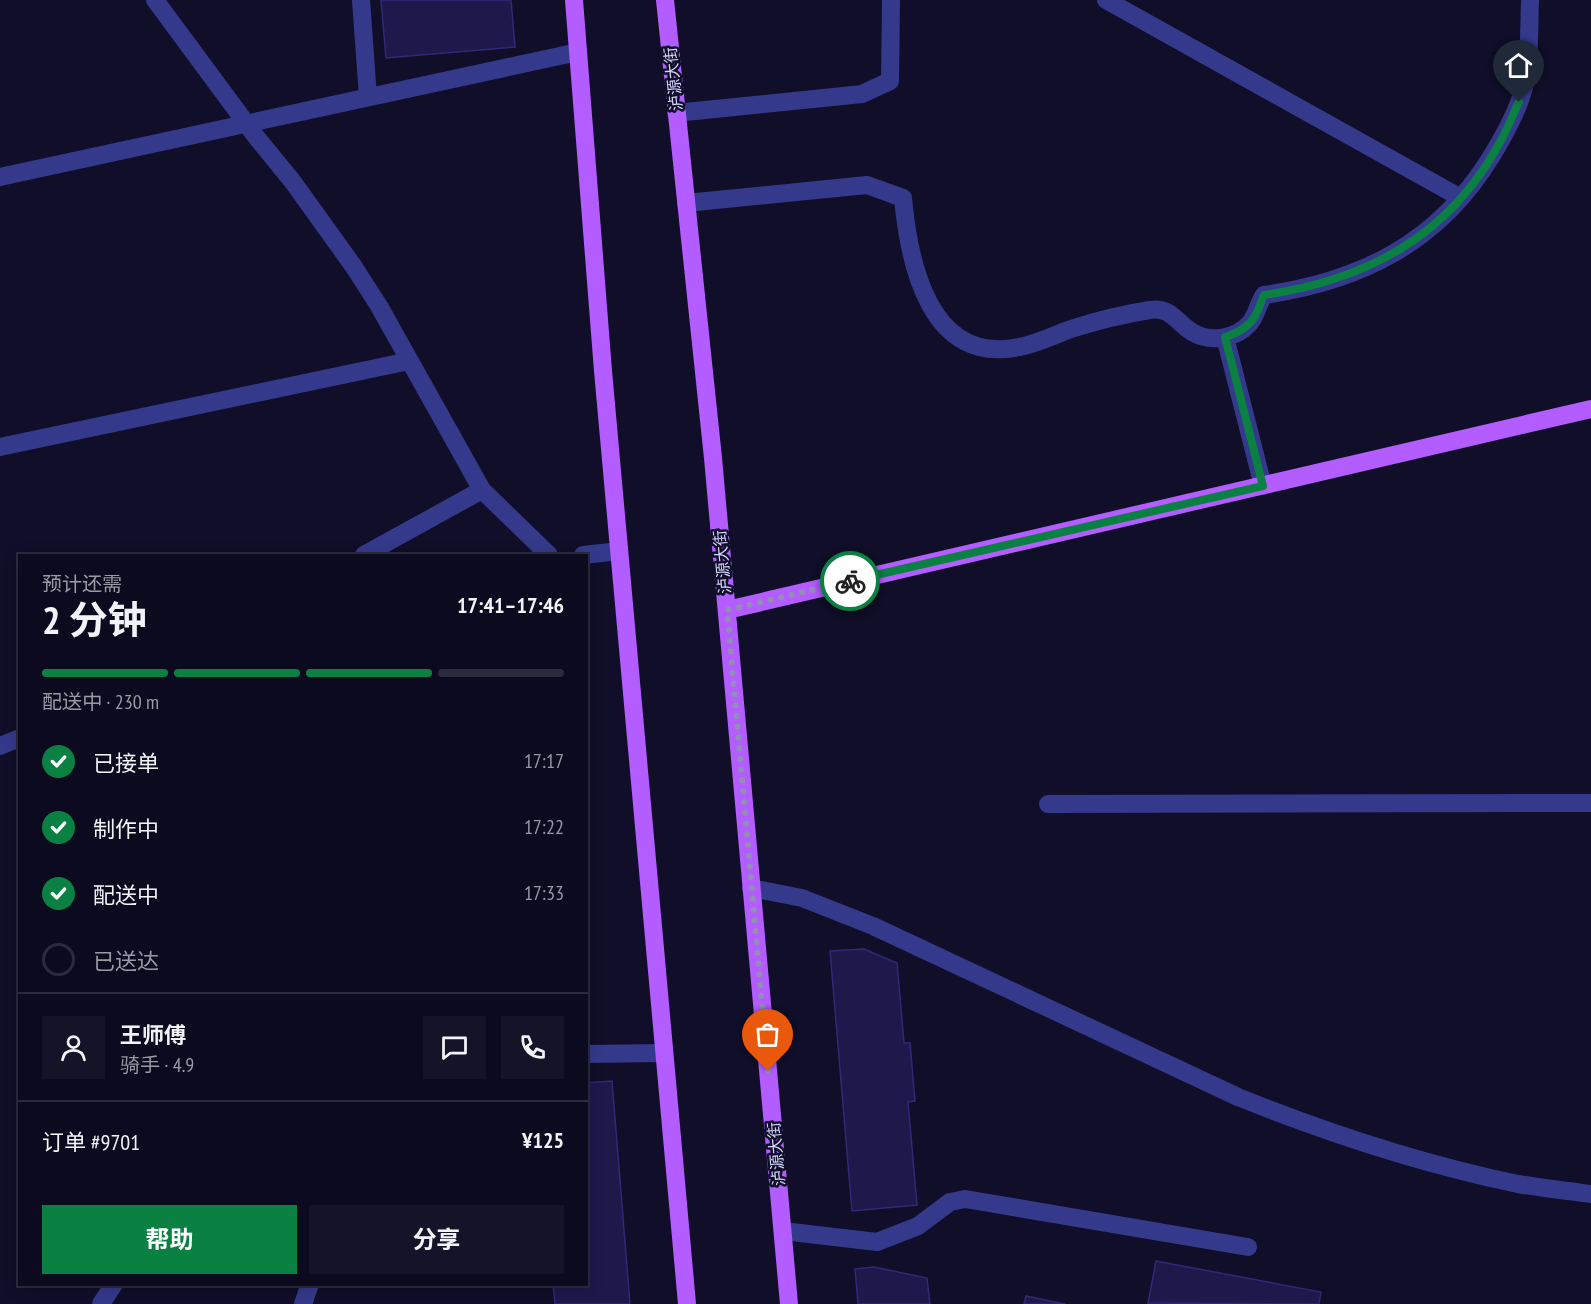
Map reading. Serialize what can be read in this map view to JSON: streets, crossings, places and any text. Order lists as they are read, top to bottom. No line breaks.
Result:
{"streets":{"main road":["泸源大街"]},"page":{"heading":["2 分钟","预计还需","17:41–17:46"],"panel":["王师傅","骑手 · 4.9","订单 #9701","¥125"],"bar":"配送中 · 230 m","list":[["已接单","17:17"],["制作中","17:22"],["配送中","17:33"],"已送达"],"buttons":["帮助","分享"]}}
